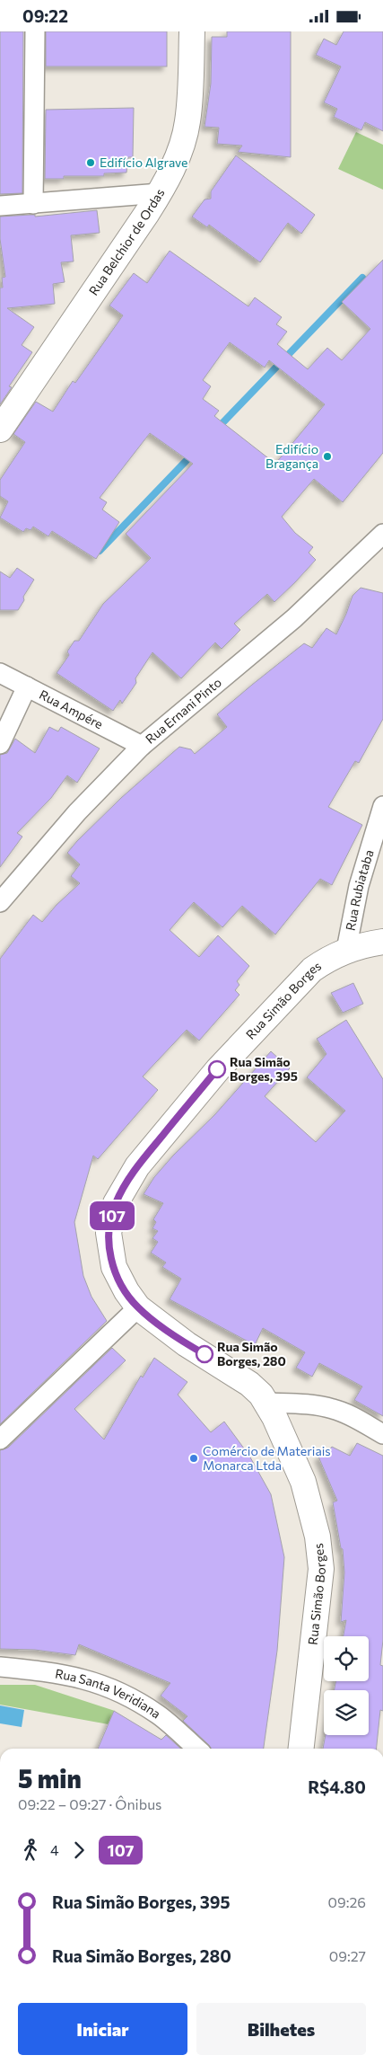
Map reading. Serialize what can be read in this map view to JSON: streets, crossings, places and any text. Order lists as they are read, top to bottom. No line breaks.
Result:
{"streets":{"street":["Rua Belchior de Ordas","Rua Ampére","Rua Ernani Pinto","Rua Rubiataba","Rua Simão Borges","Rua Santa Veridiana"]},"crossings":[["Rua Ampére","Rua Ernani Pinto"],["Rua Rubiataba","Rua Simão Borges"]],"places":["Edifício Algrave","Edifício Bragança","Rua Simão Borges, 395","Rua Simão Borges, 280","Comércio de Materiais Monarca Ltda"],"lines":["bus line 107"],"page":{"status":"09:22","on_map":"107","heading":["5 min","09:22 – 09:27 · Ônibus","R$4.80"],"legs":["4","107"],"list":[{"name":"Rua Simão Borges, 395","value":"09:26"},{"name":"Rua Simão Borges, 280","value":"09:27"}],"buttons":["Iniciar","Bilhetes"]}}
